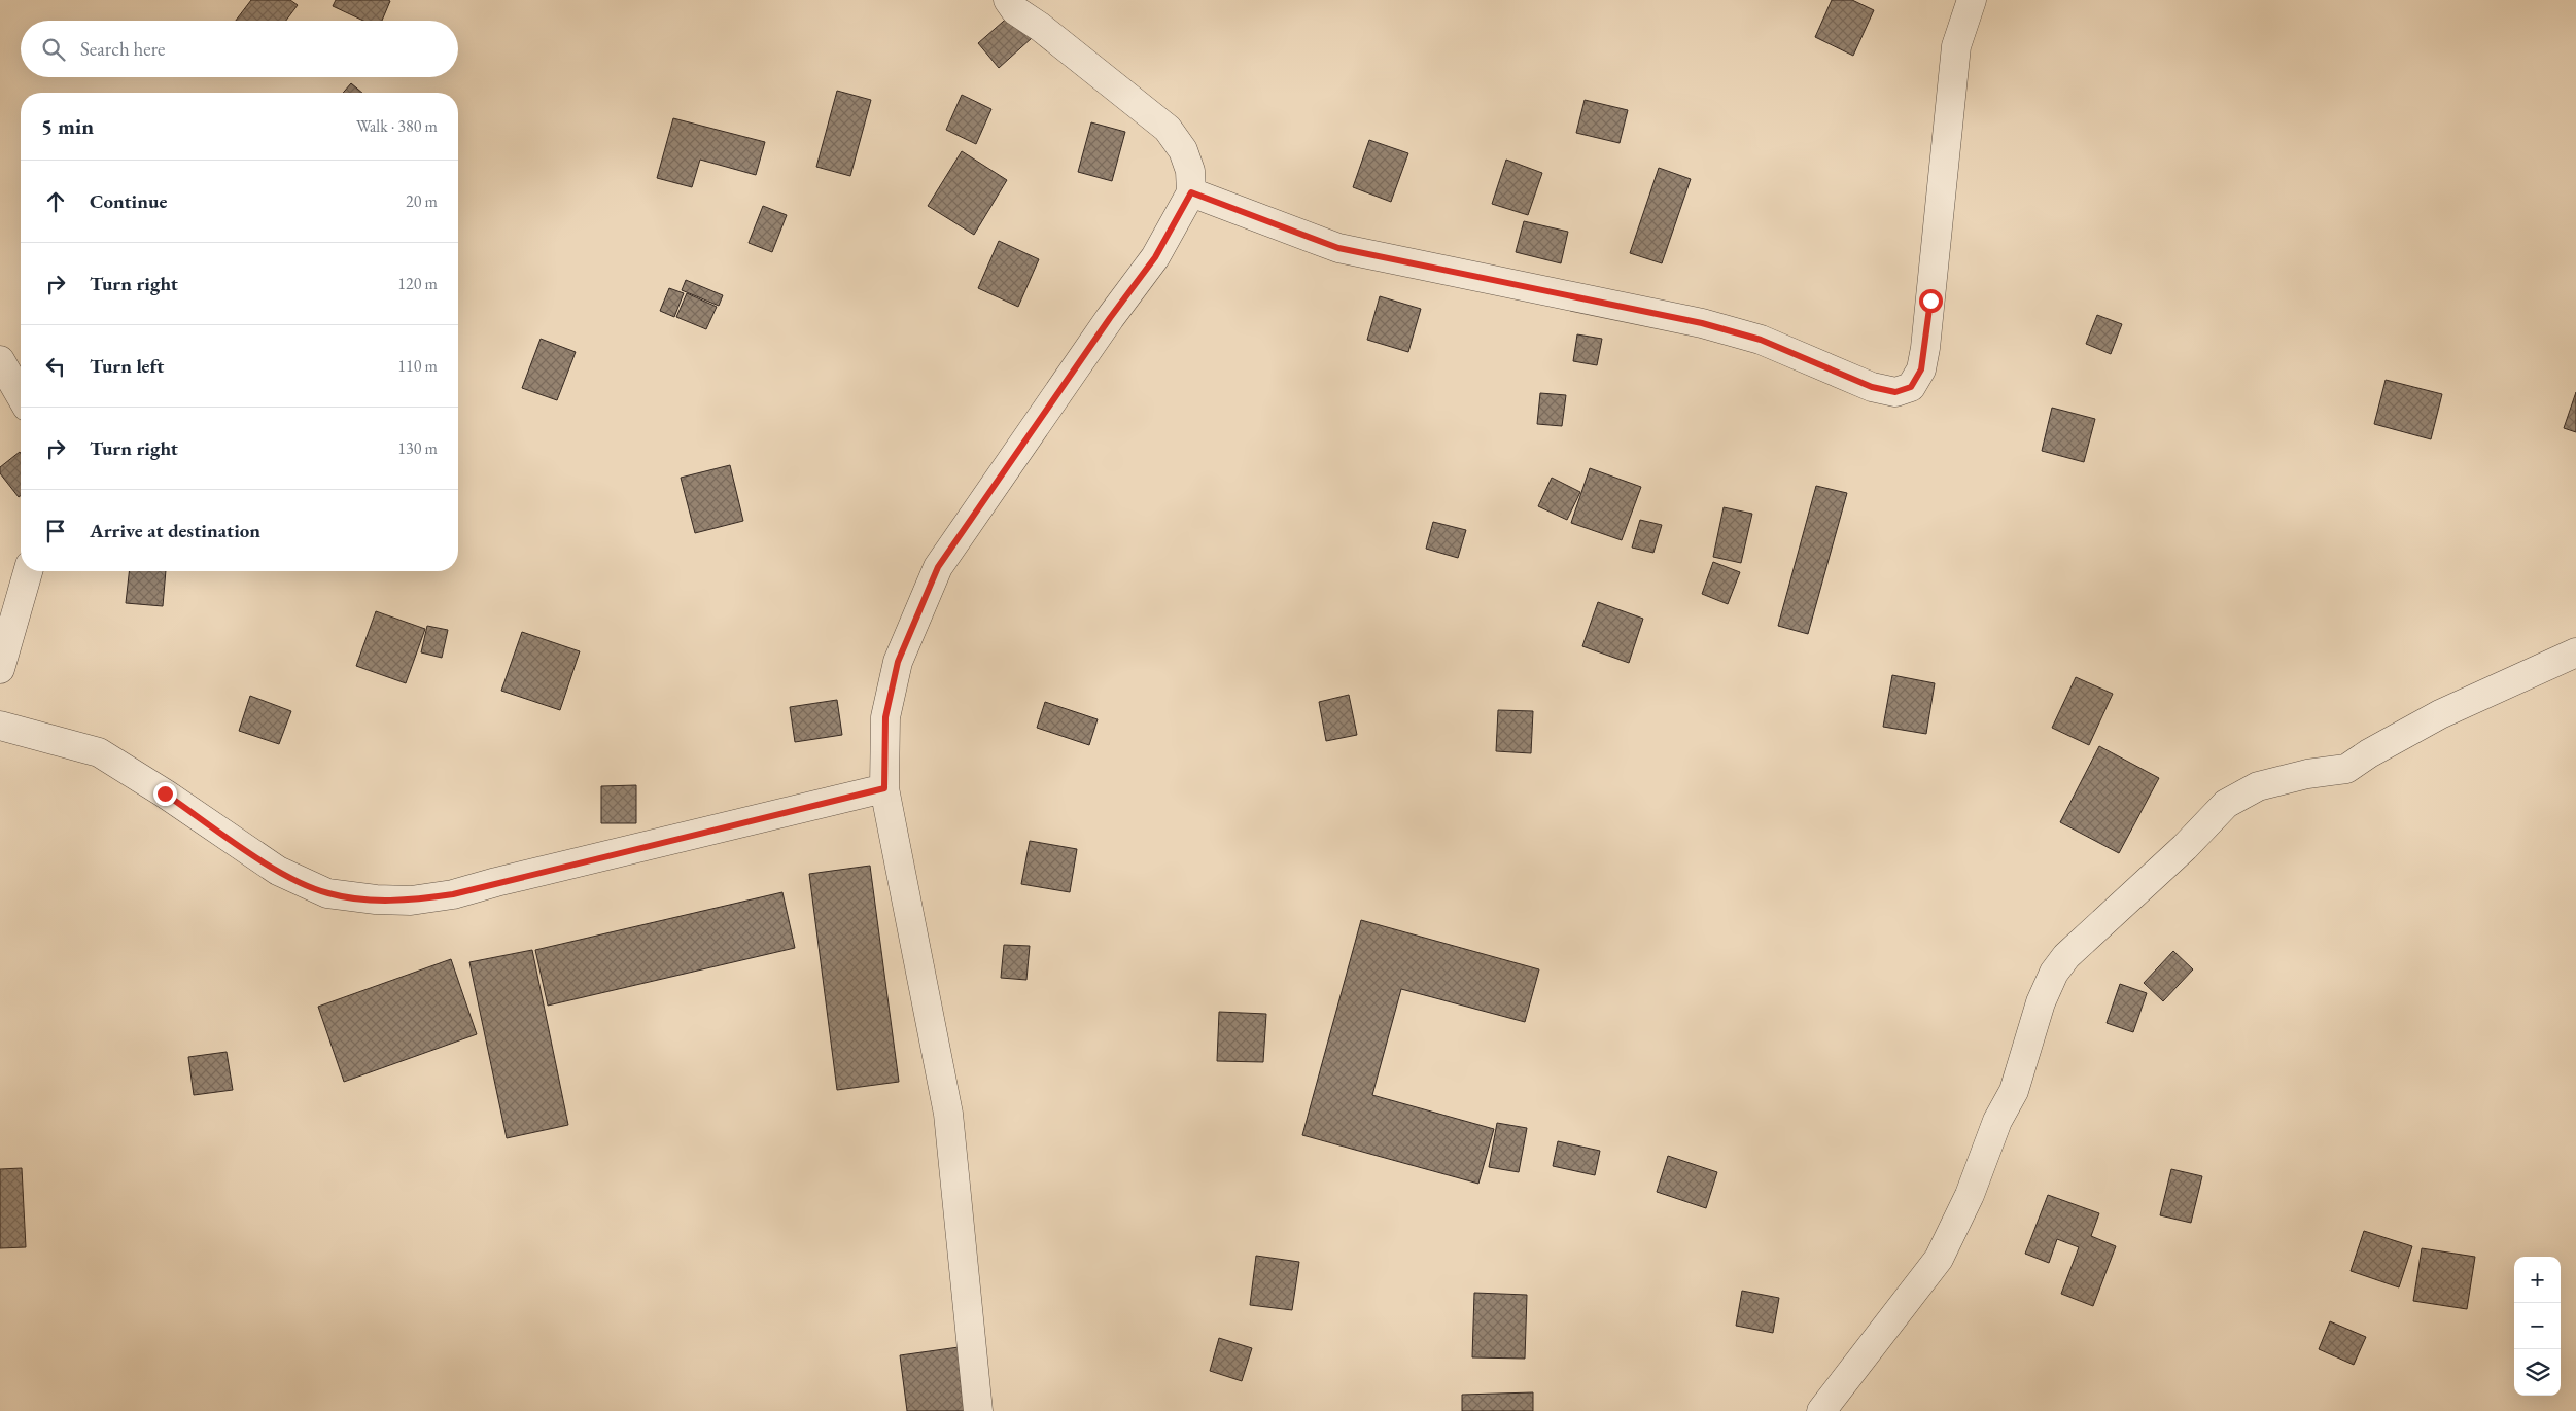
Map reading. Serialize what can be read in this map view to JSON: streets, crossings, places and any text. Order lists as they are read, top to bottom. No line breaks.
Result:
{"page":{"search":"Search here","heading":["5 min","Walk · 380 m"],"list":[["Continue","20 m"],["Turn right","120 m"],["Turn left","110 m"],["Turn right","130 m"],"Arrive at destination"],"map_buttons":["+","−"]}}
